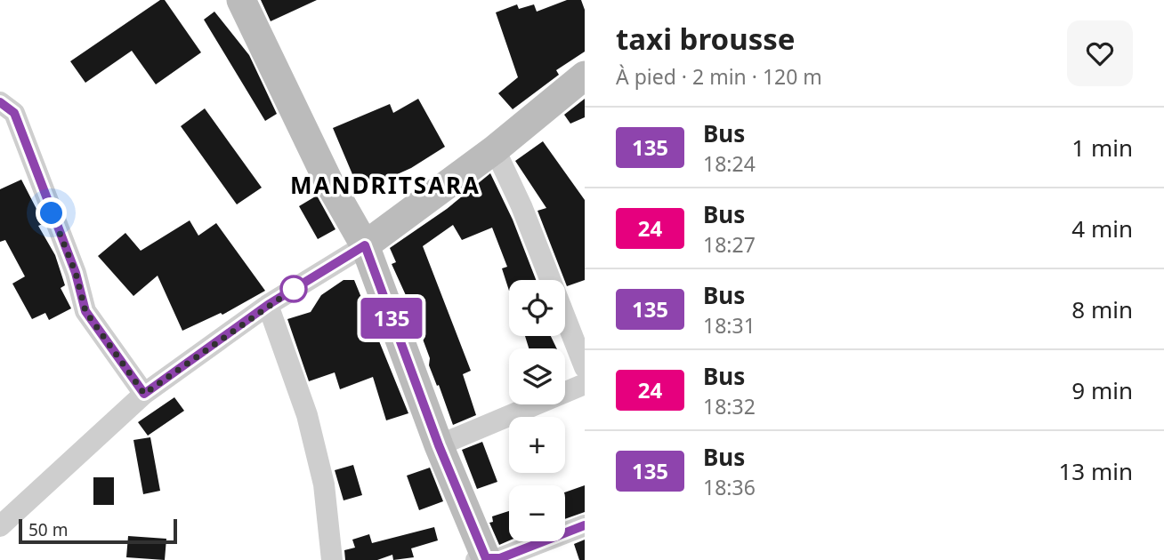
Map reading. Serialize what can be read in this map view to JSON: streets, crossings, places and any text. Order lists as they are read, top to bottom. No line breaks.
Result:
{"districts":["MANDRITSARA"],"lines":["bus line 135"],"scale_bar":"50 m","page":{"on_map":"135","heading":["taxi brousse","À pied · 2 min · 120 m"],"list":[{"mark":"135","name":"Bus","note":"18:24","value":"1 min"},{"mark":"24","name":"Bus","note":"18:27","value":"4 min"},{"mark":"135","name":"Bus","note":"18:31","value":"8 min"},{"mark":"24","name":"Bus","note":"18:32","value":"9 min"},{"mark":"135","name":"Bus","note":"18:36","value":"13 min"}],"map_buttons":["+","−"],"scale":"50 m"}}
